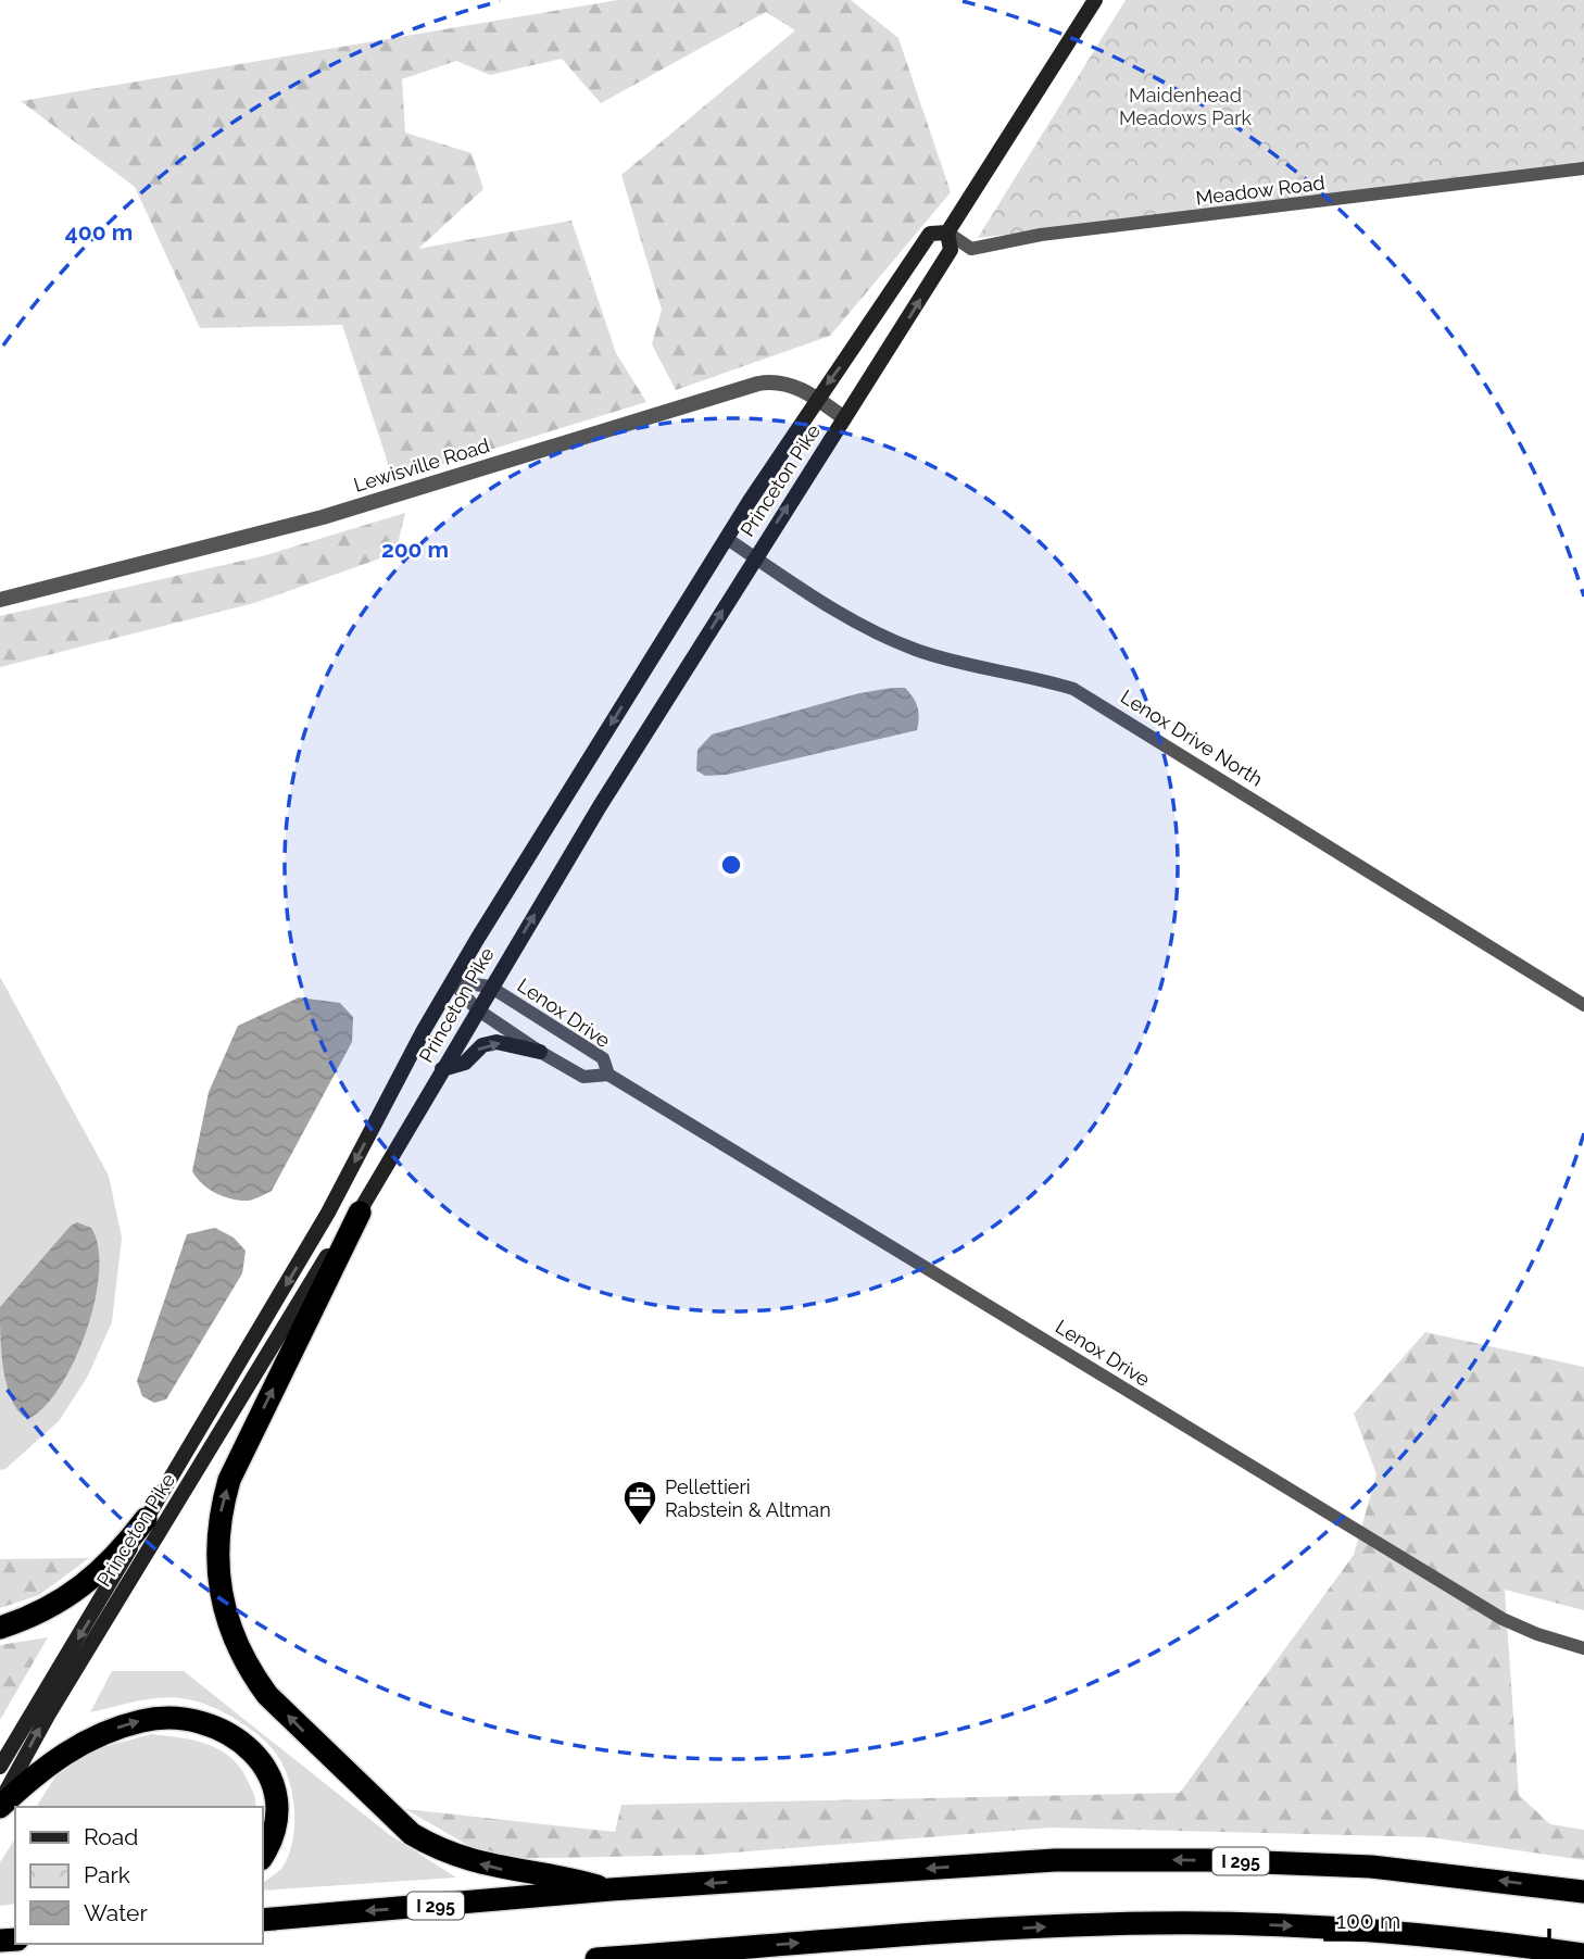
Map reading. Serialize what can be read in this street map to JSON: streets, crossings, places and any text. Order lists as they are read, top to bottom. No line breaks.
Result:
{"streets":{"highway":["I 295"],"main road":["Princeton Pike"],"street":["Meadow Road","Lewisville Road","Lenox Drive North","Lenox Drive"]},"crossings":[["Meadow Road","Princeton Pike"],["Lewisville Road","Princeton Pike"],["Princeton Pike","Lenox Drive North"],["Princeton Pike","Lenox Drive"]],"parks":["Maidenhead Meadows Park"],"places":{"office":["Pellettieri Rabstein & Altman"]},"legend":["Road","Park","Water"],"scale_bar":"100 m","rings":["400 m","200 m"]}
